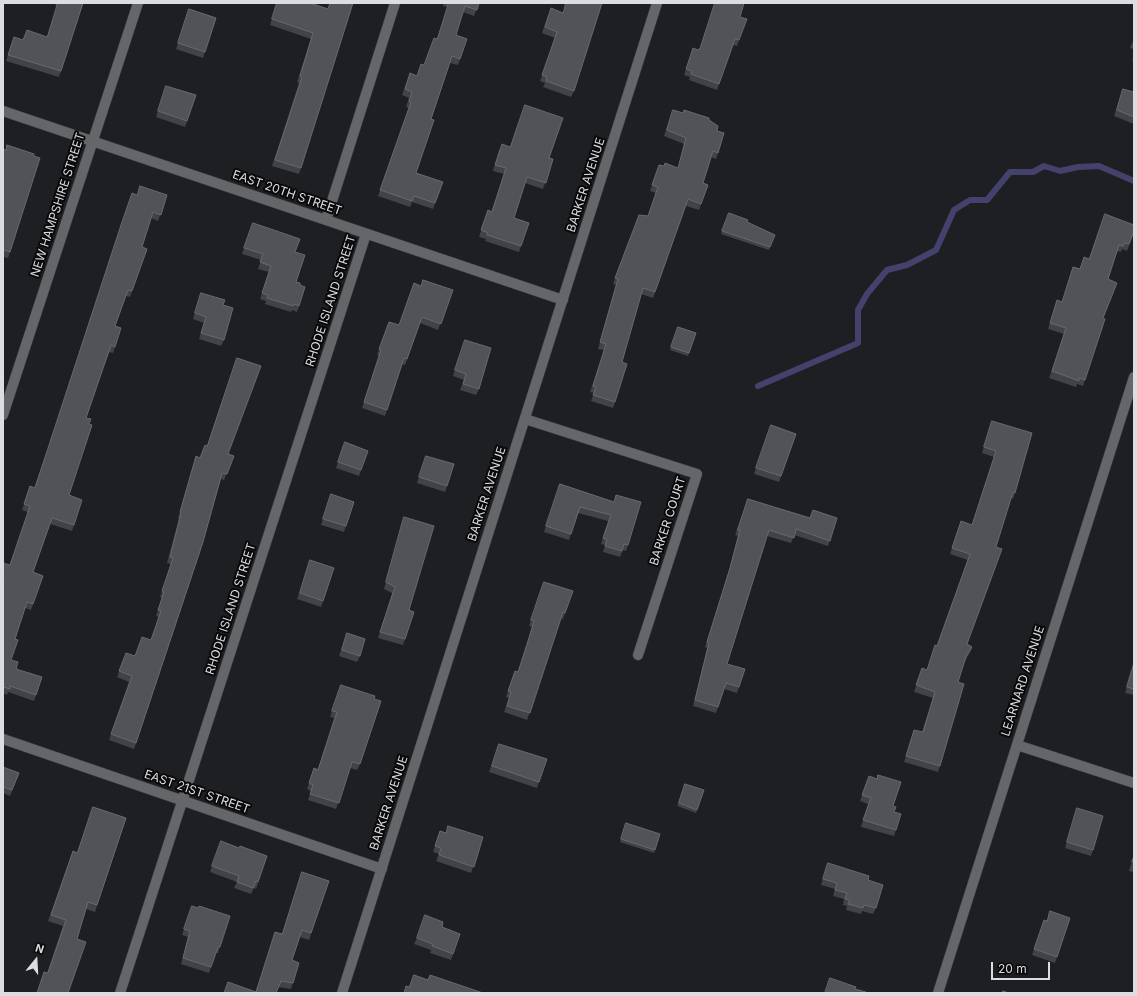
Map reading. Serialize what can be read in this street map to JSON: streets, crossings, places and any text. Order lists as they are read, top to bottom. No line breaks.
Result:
{"streets":{"street":["BARKER AVENUE","EAST 20TH STREET","NEW HAMPSHIRE STREET","RHODE ISLAND STREET","BARKER COURT","LEARNARD AVENUE","EAST 21ST STREET"]},"crossings":[["BARKER AVENUE","EAST 20TH STREET"],["BARKER AVENUE","BARKER COURT"],["BARKER AVENUE","EAST 21ST STREET"],["EAST 20TH STREET","NEW HAMPSHIRE STREET"],["EAST 20TH STREET","RHODE ISLAND STREET"],["RHODE ISLAND STREET","EAST 21ST STREET"]],"scale_bar":"20 m","north":"top"}
